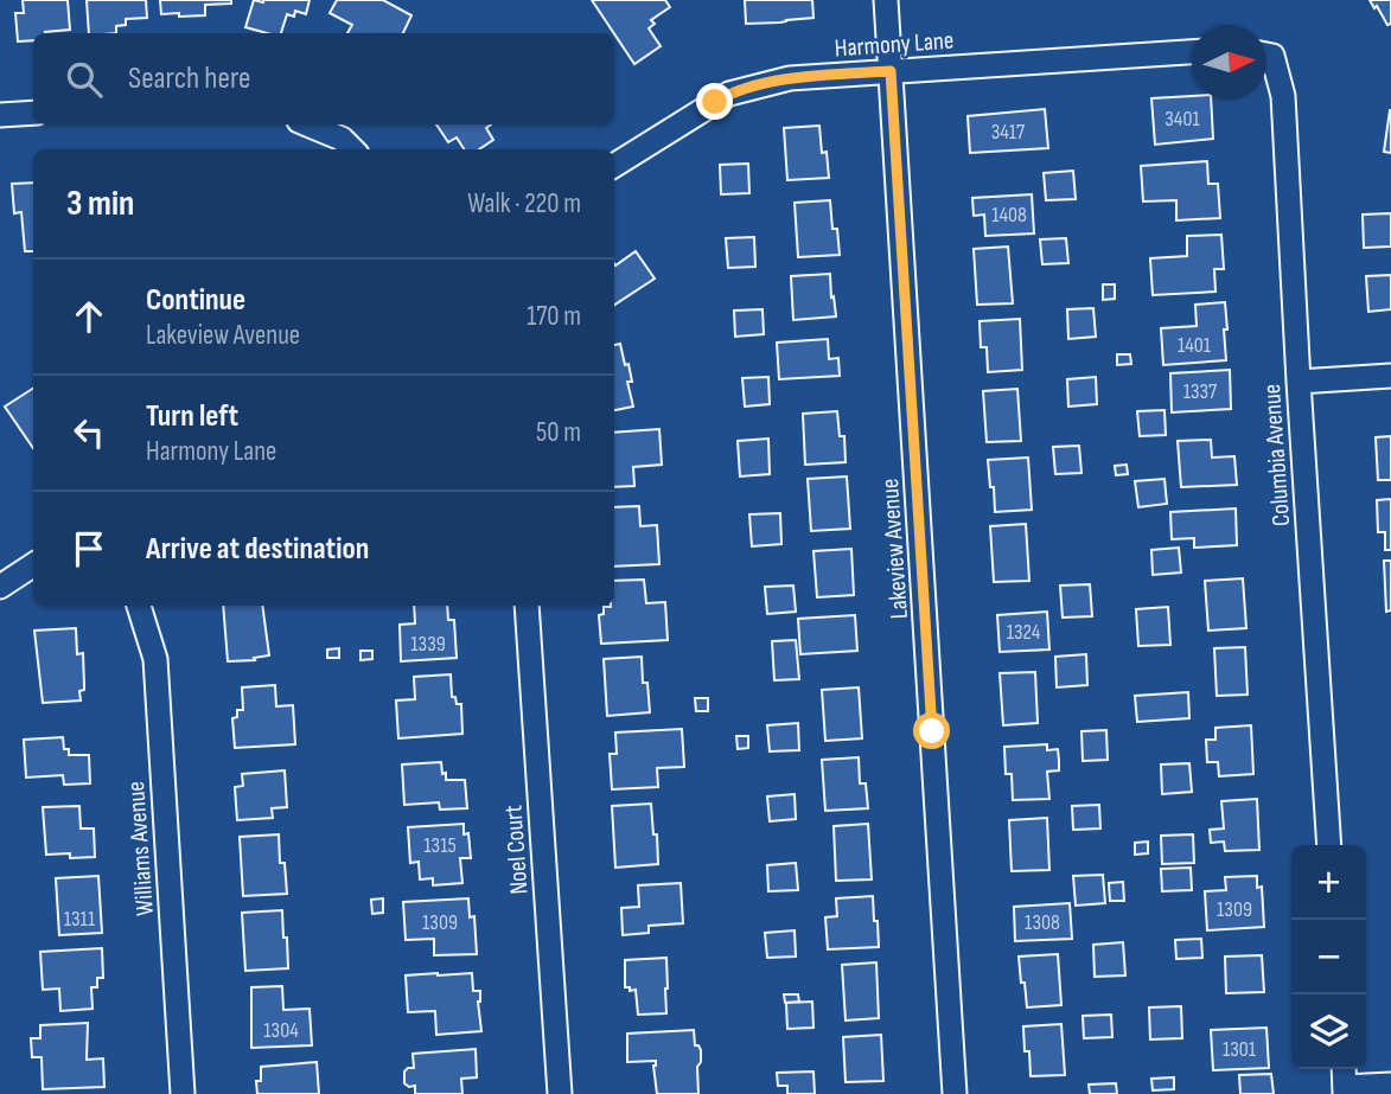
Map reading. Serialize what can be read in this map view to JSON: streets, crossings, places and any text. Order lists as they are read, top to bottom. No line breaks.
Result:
{"streets":{"street":["Harmony Lane","Columbia Avenue","Lakeview Avenue","Williams Avenue","Noel Court"]},"crossings":[["Harmony Lane","Lakeview Avenue"]],"house_numbers":["3401","3417","1408","1401","1337","1324","1339","1315","1309","1311","1309","1308","1304","1301"],"north":"right","page":{"search":"Search here","heading":["3 min","Walk · 220 m"],"list":[["Continue","Lakeview Avenue","170 m"],["Turn left","Harmony Lane","50 m"],"Arrive at destination"],"map_buttons":["+","−"]}}
